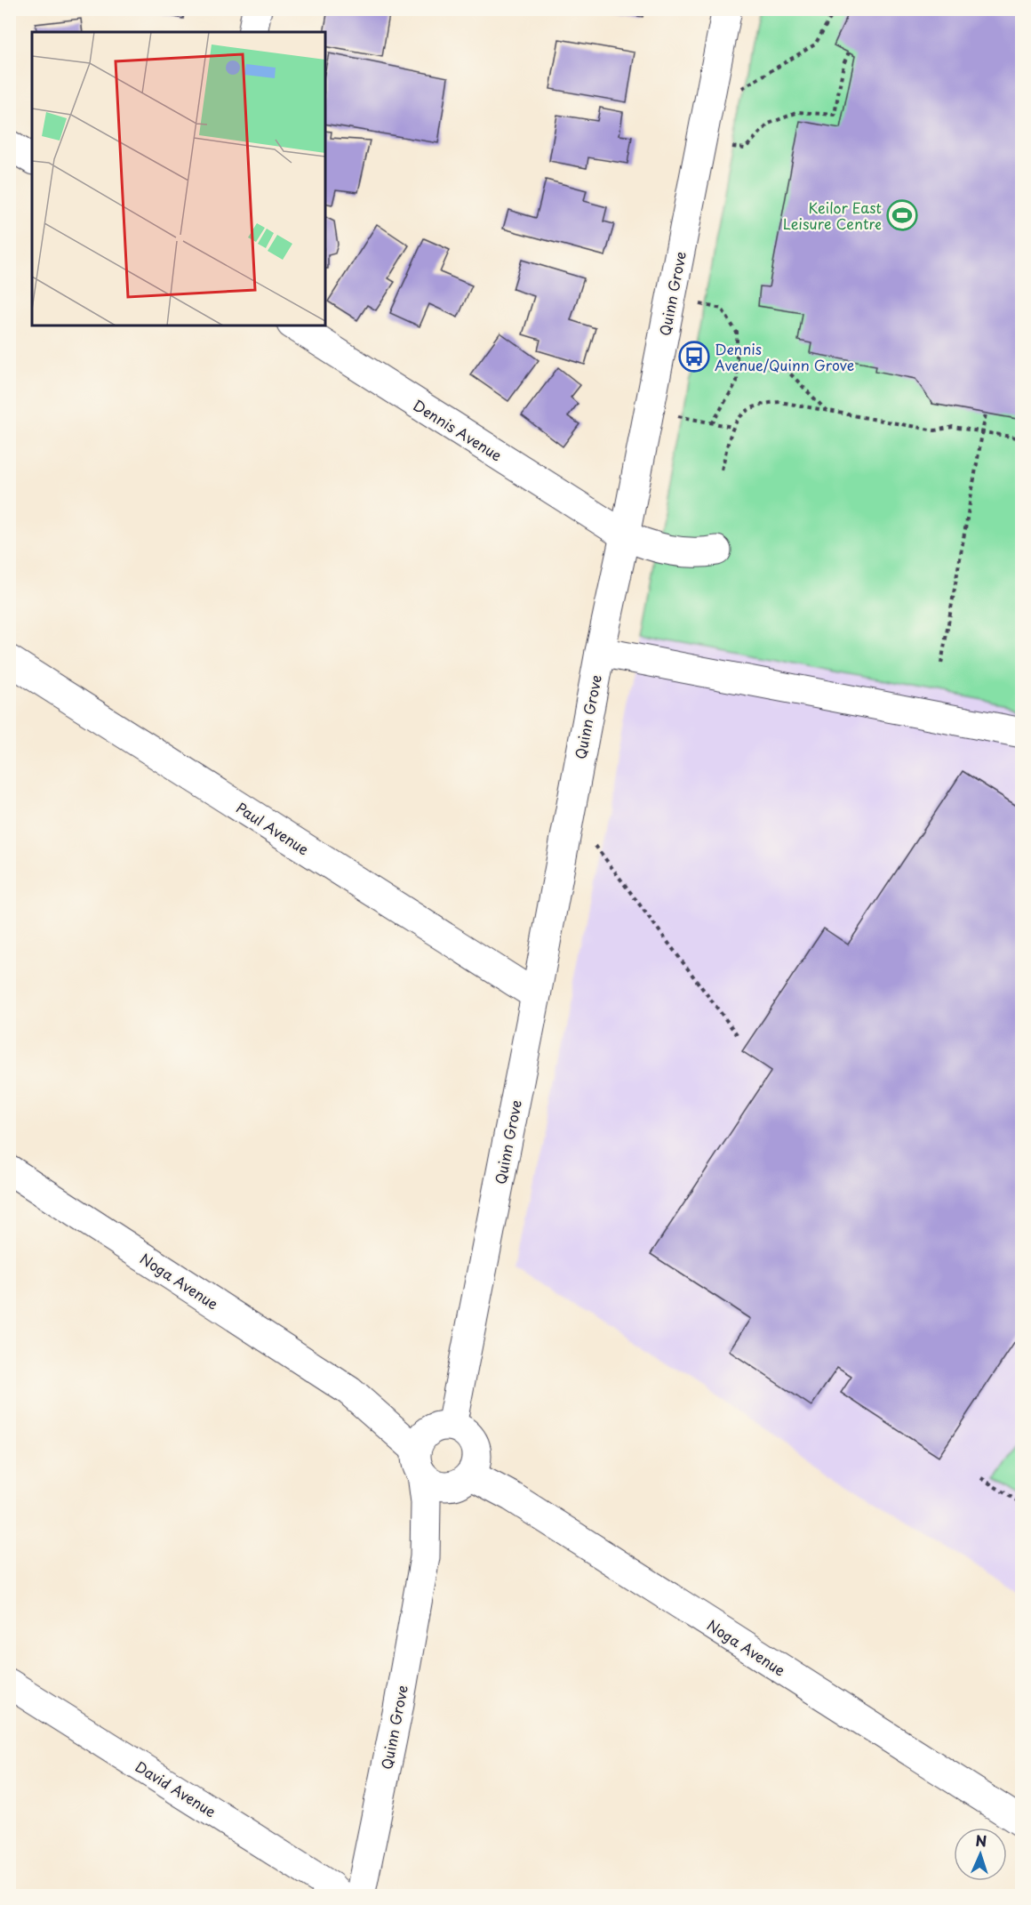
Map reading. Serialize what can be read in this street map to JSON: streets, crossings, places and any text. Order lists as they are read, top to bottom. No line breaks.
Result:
{"streets":{"street":["Quinn Grove","Dennis Avenue","Paul Avenue","Noga Avenue","David Avenue"]},"crossings":[["Quinn Grove","Dennis Avenue"],["Quinn Grove","Paul Avenue"],["Quinn Grove","Noga Avenue"]],"places":{"sports":["Keilor East Leisure Centre"],"bus stop":["Dennis Avenue/Quinn Grove"]},"north":"top"}
